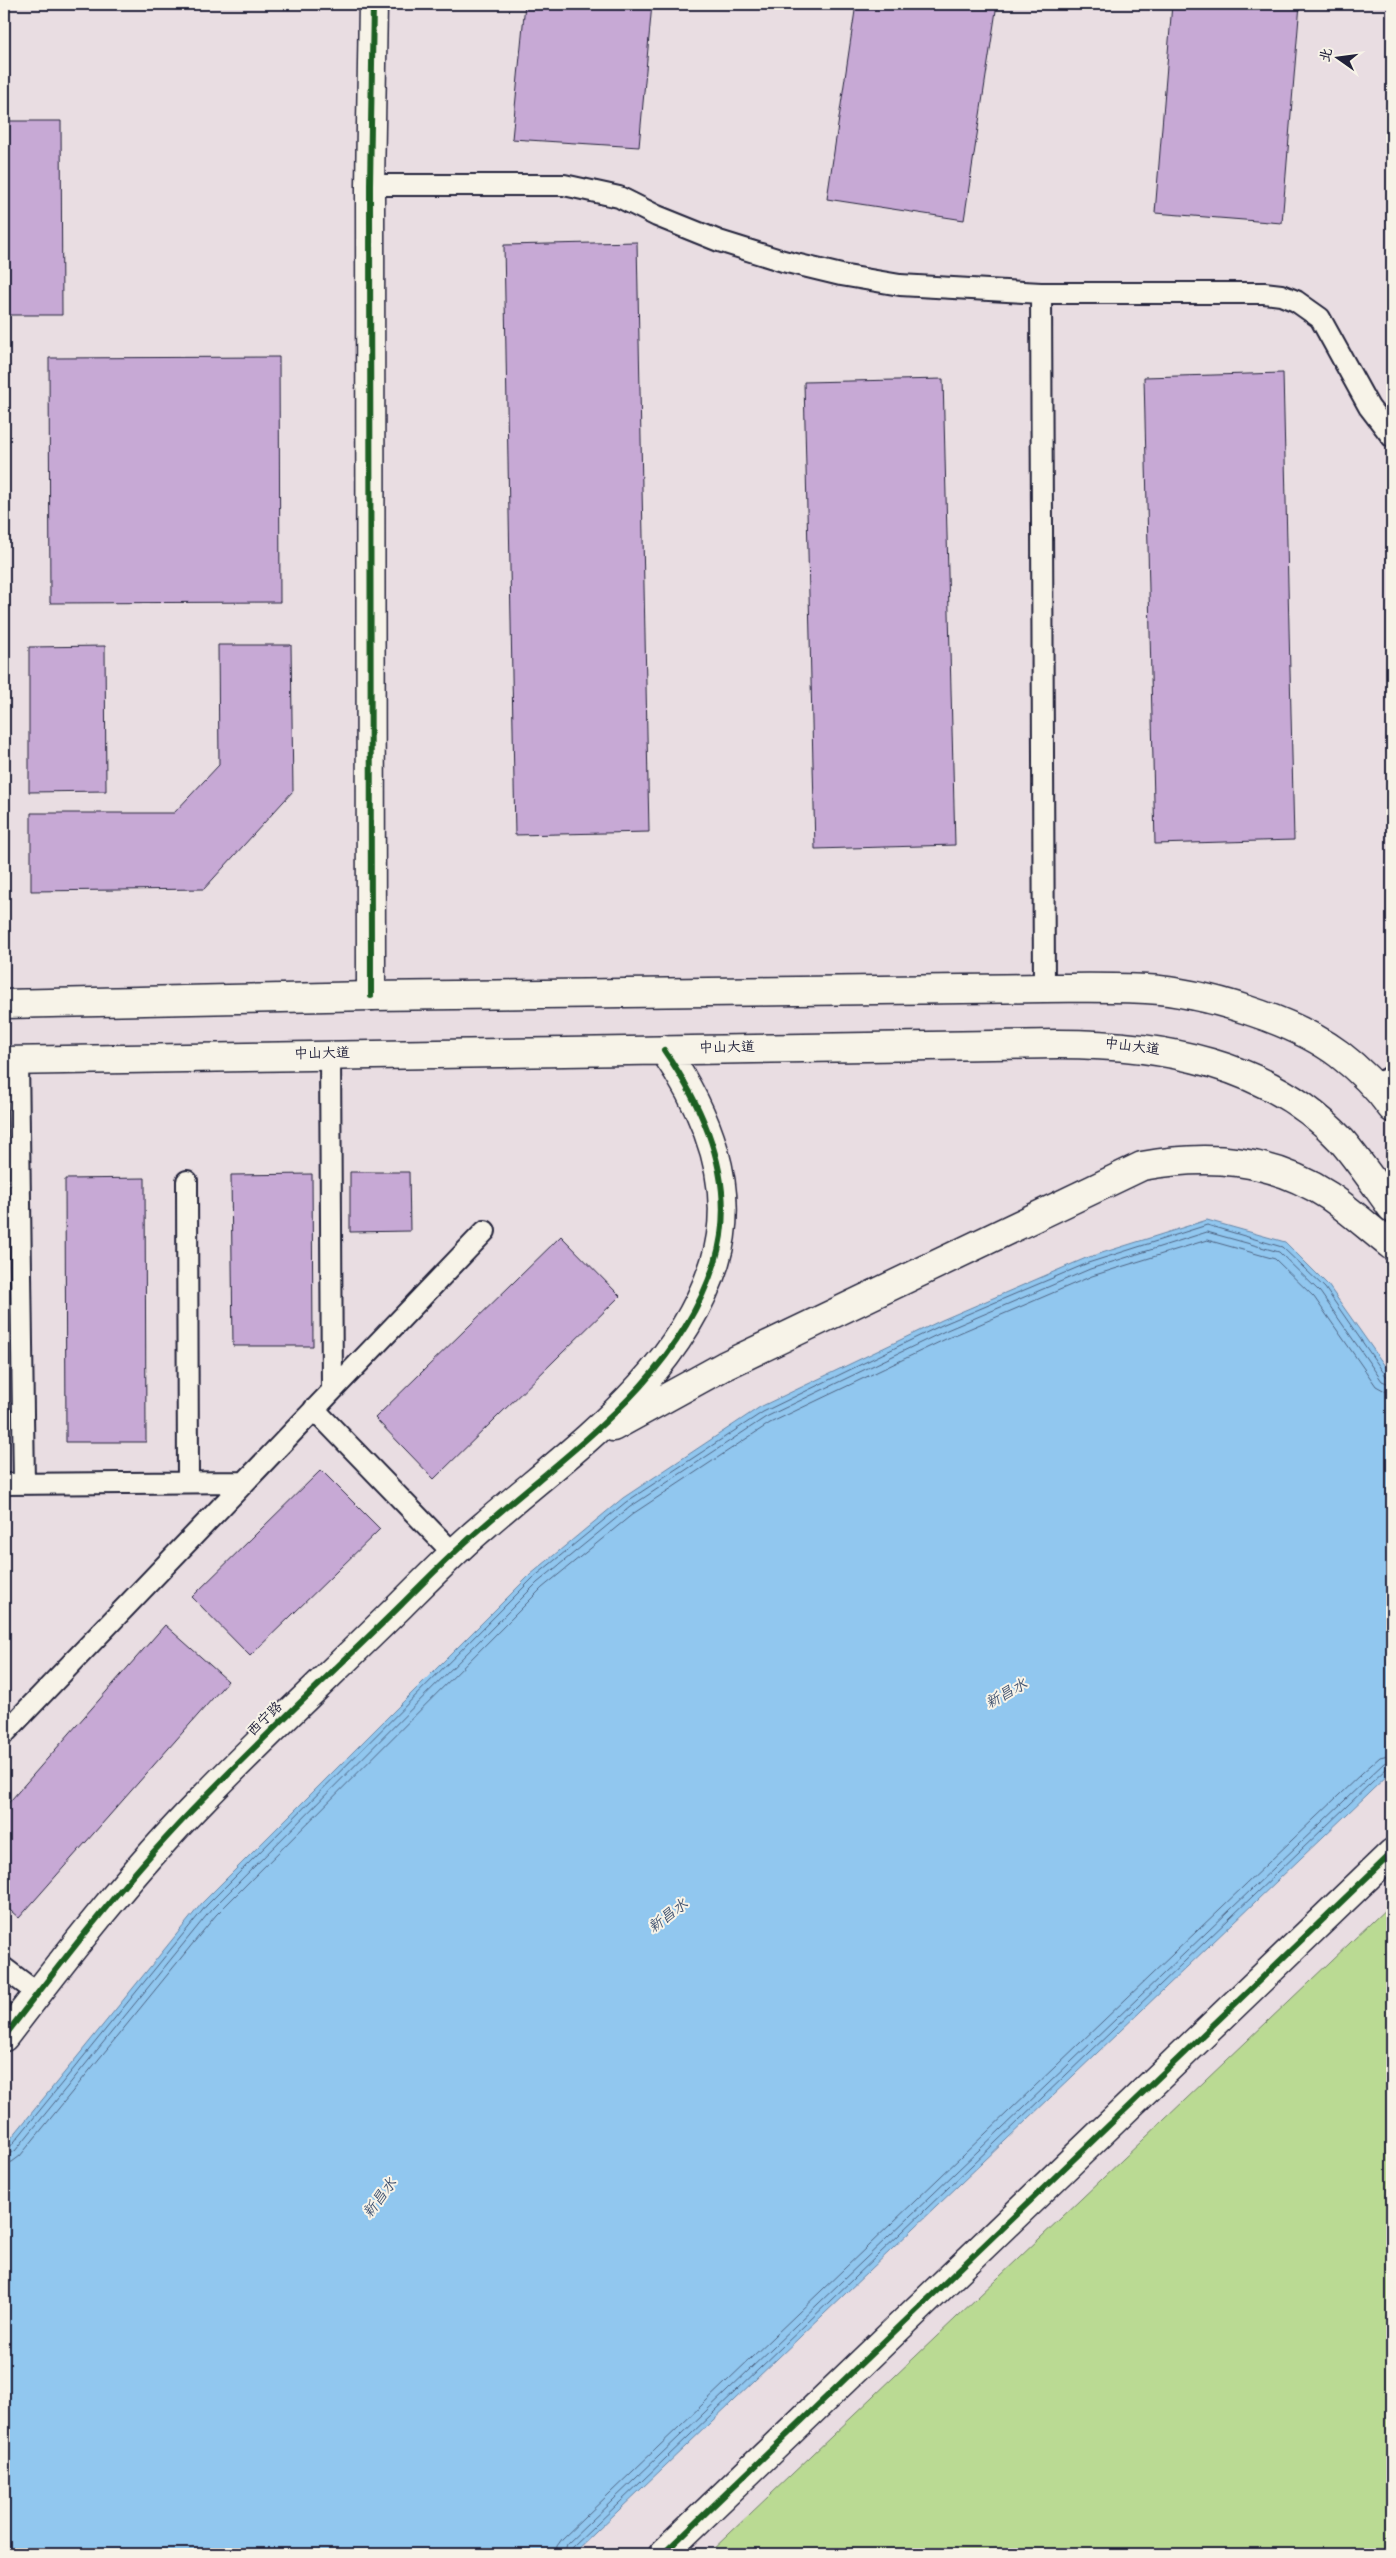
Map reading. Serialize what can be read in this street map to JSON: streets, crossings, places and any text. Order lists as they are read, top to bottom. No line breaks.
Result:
{"streets":{"street":["中山大道","西宁路"]},"water":["新昌水"],"north":"left"}
